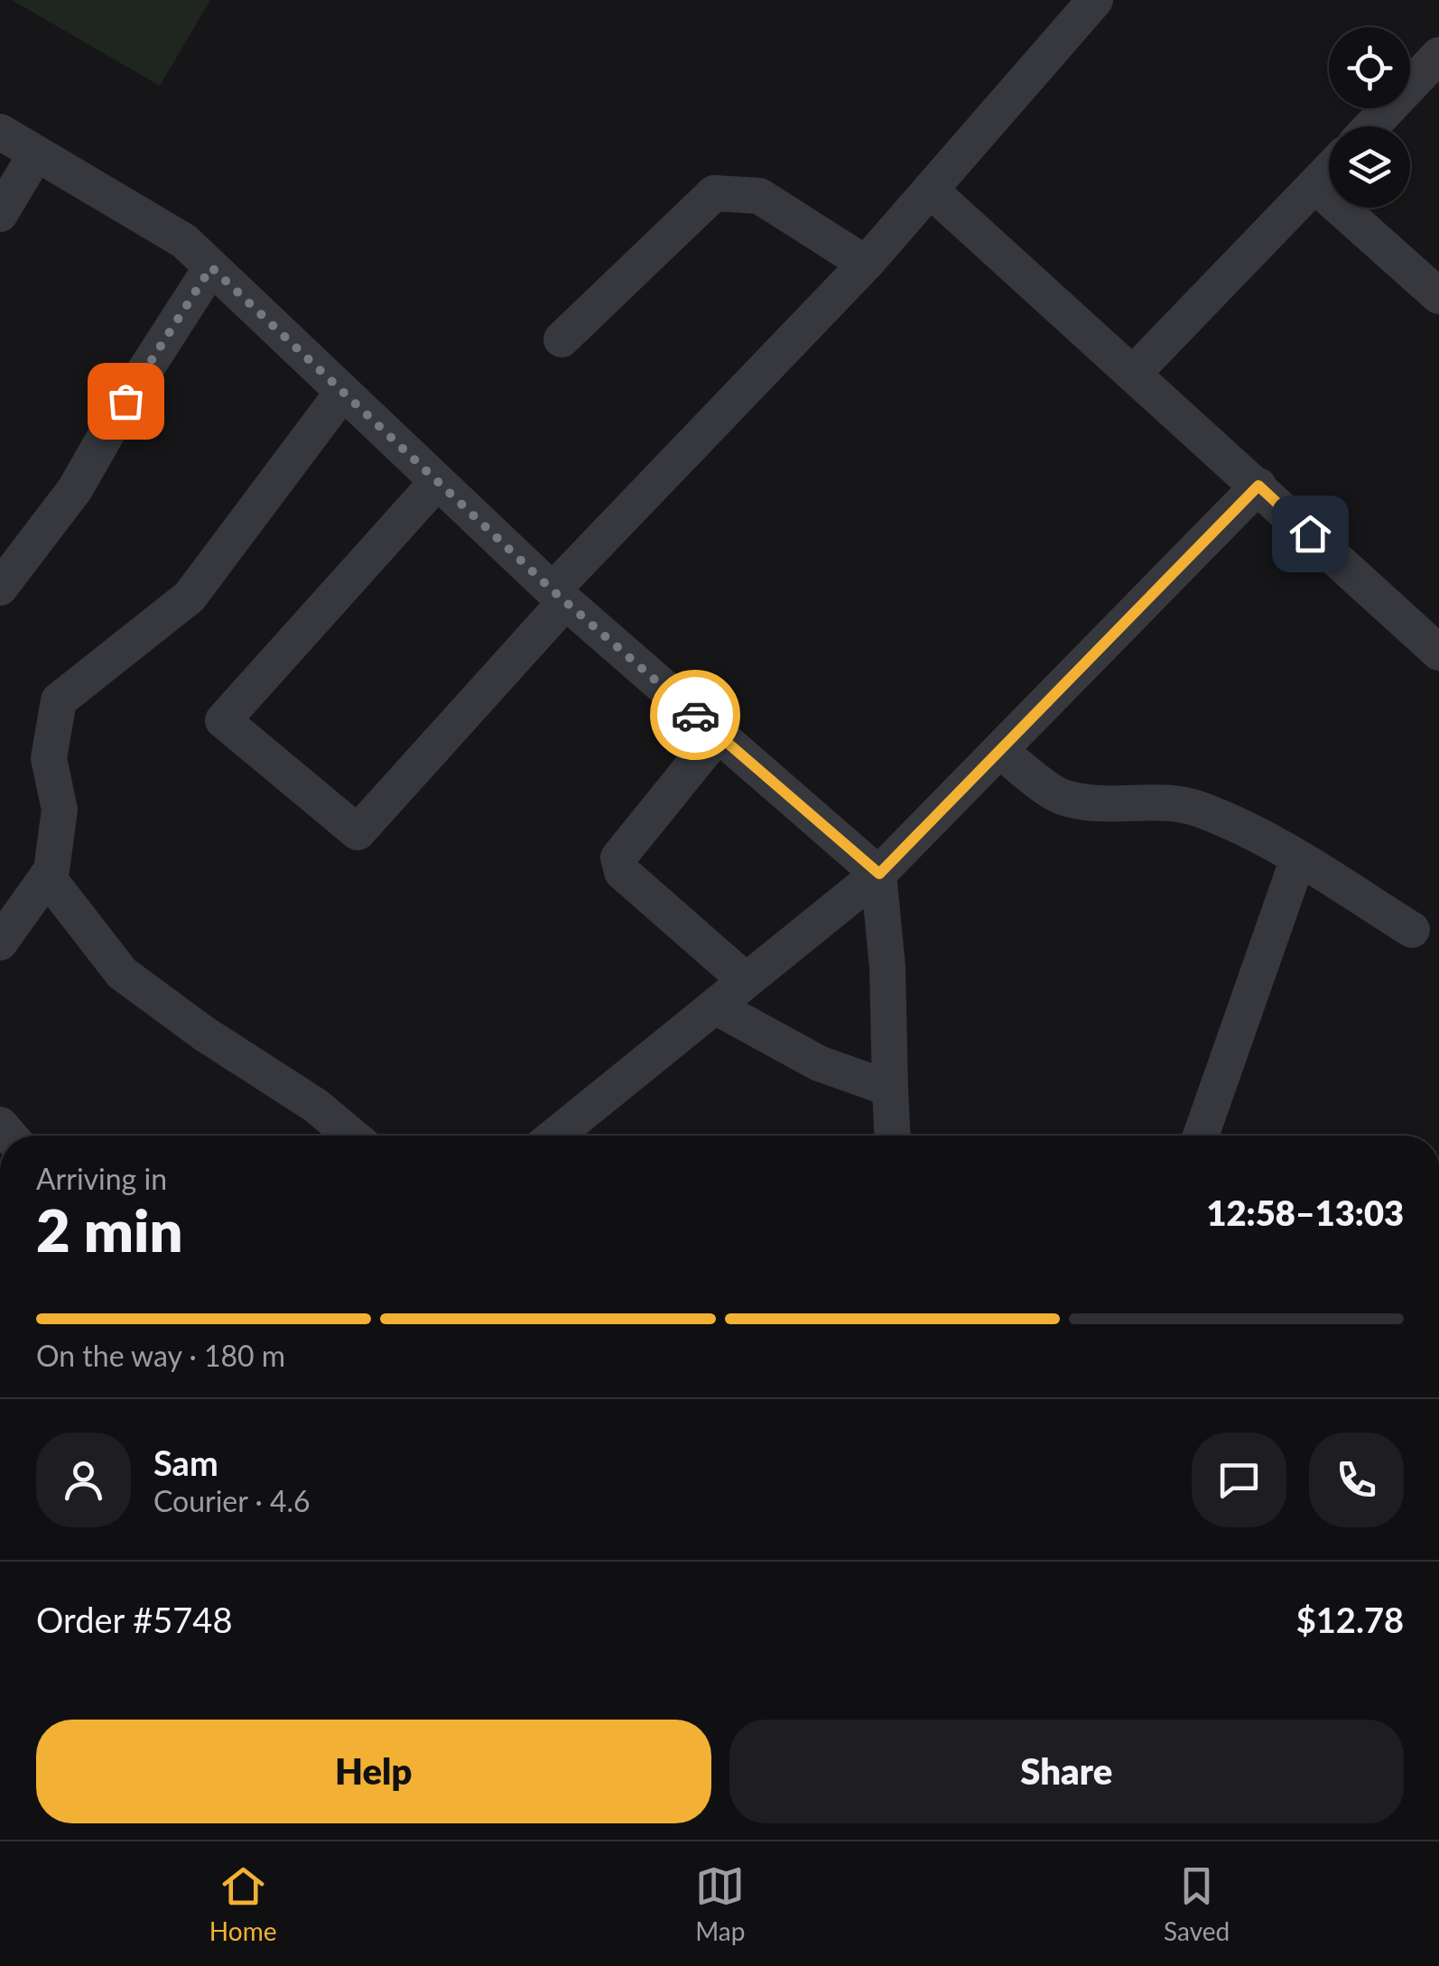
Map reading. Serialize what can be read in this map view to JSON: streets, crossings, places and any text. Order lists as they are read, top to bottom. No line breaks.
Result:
{"page":{"heading":["2 min","Arriving in","12:58–13:03"],"panel":["Sam","Courier · 4.6","Order #5748","$12.78"],"bar":"On the way · 180 m","buttons":["Help","Share"],"tabs":["Home","Map","Saved"]}}
